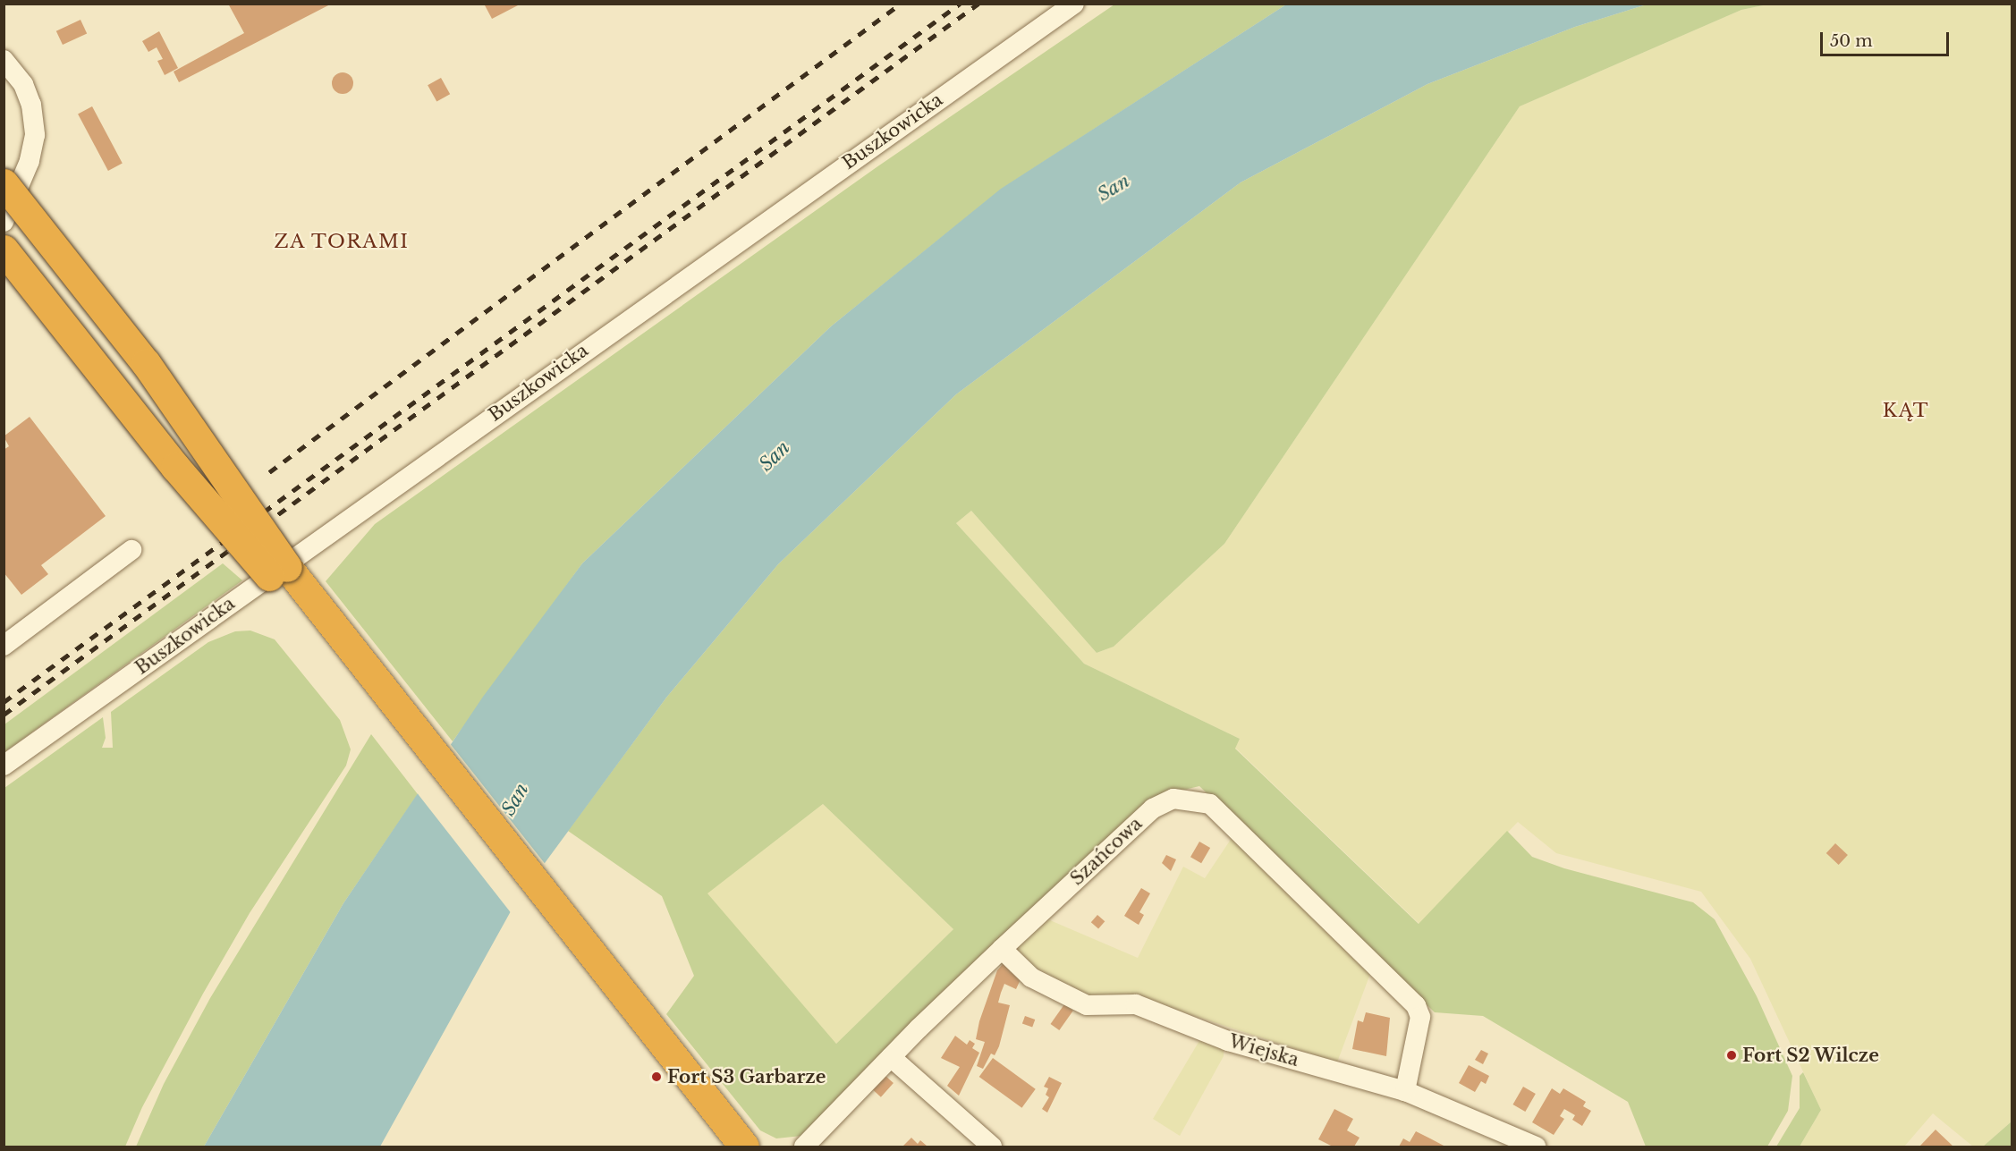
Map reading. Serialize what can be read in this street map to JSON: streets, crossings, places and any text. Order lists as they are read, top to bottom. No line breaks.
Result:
{"streets":{"street":["Buszkowicka","Szańcowa","Wiejska"]},"crossings":[["Szańcowa","Wiejska"]],"districts":["ZA TORAMI","KĄT"],"water":["San"],"places":["Fort S2 Wilcze","Fort S3 Garbarze"],"scale_bar":"50 m"}
